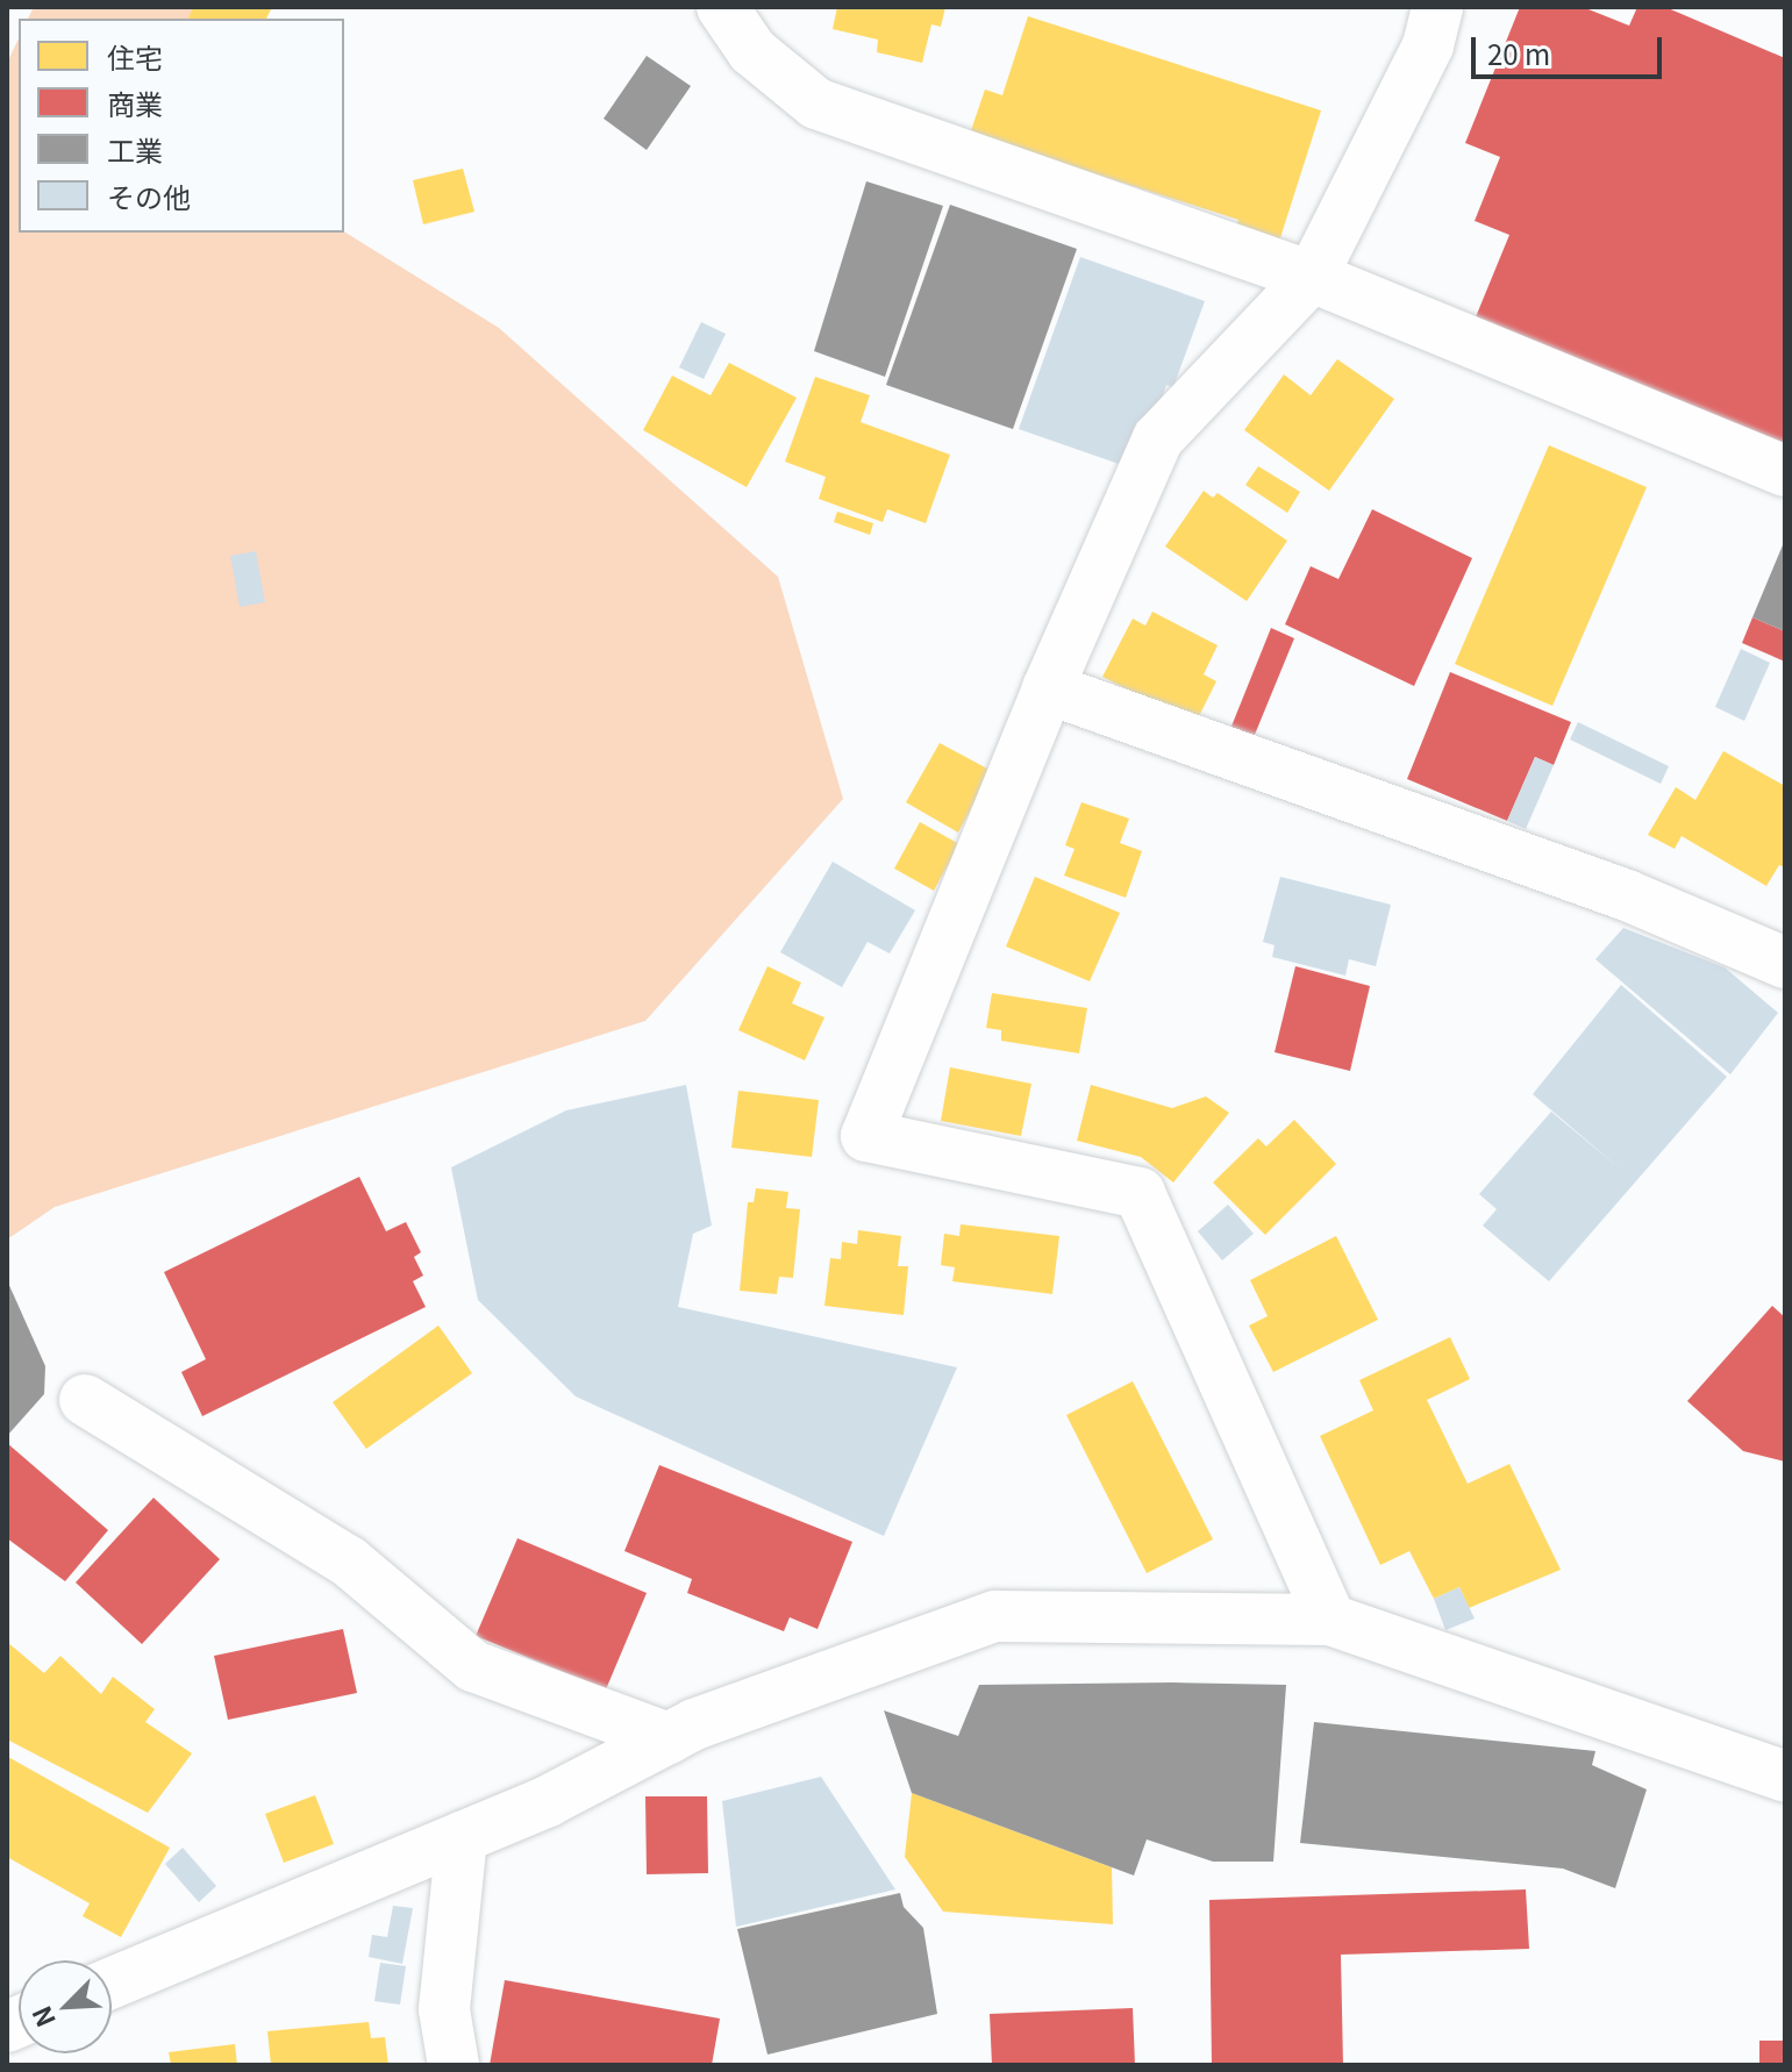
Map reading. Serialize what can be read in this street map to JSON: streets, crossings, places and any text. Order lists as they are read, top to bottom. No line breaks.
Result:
{"legend":["住宅","商業","工業","その他"],"scale_bar":"20 m","north":"bottom left"}
